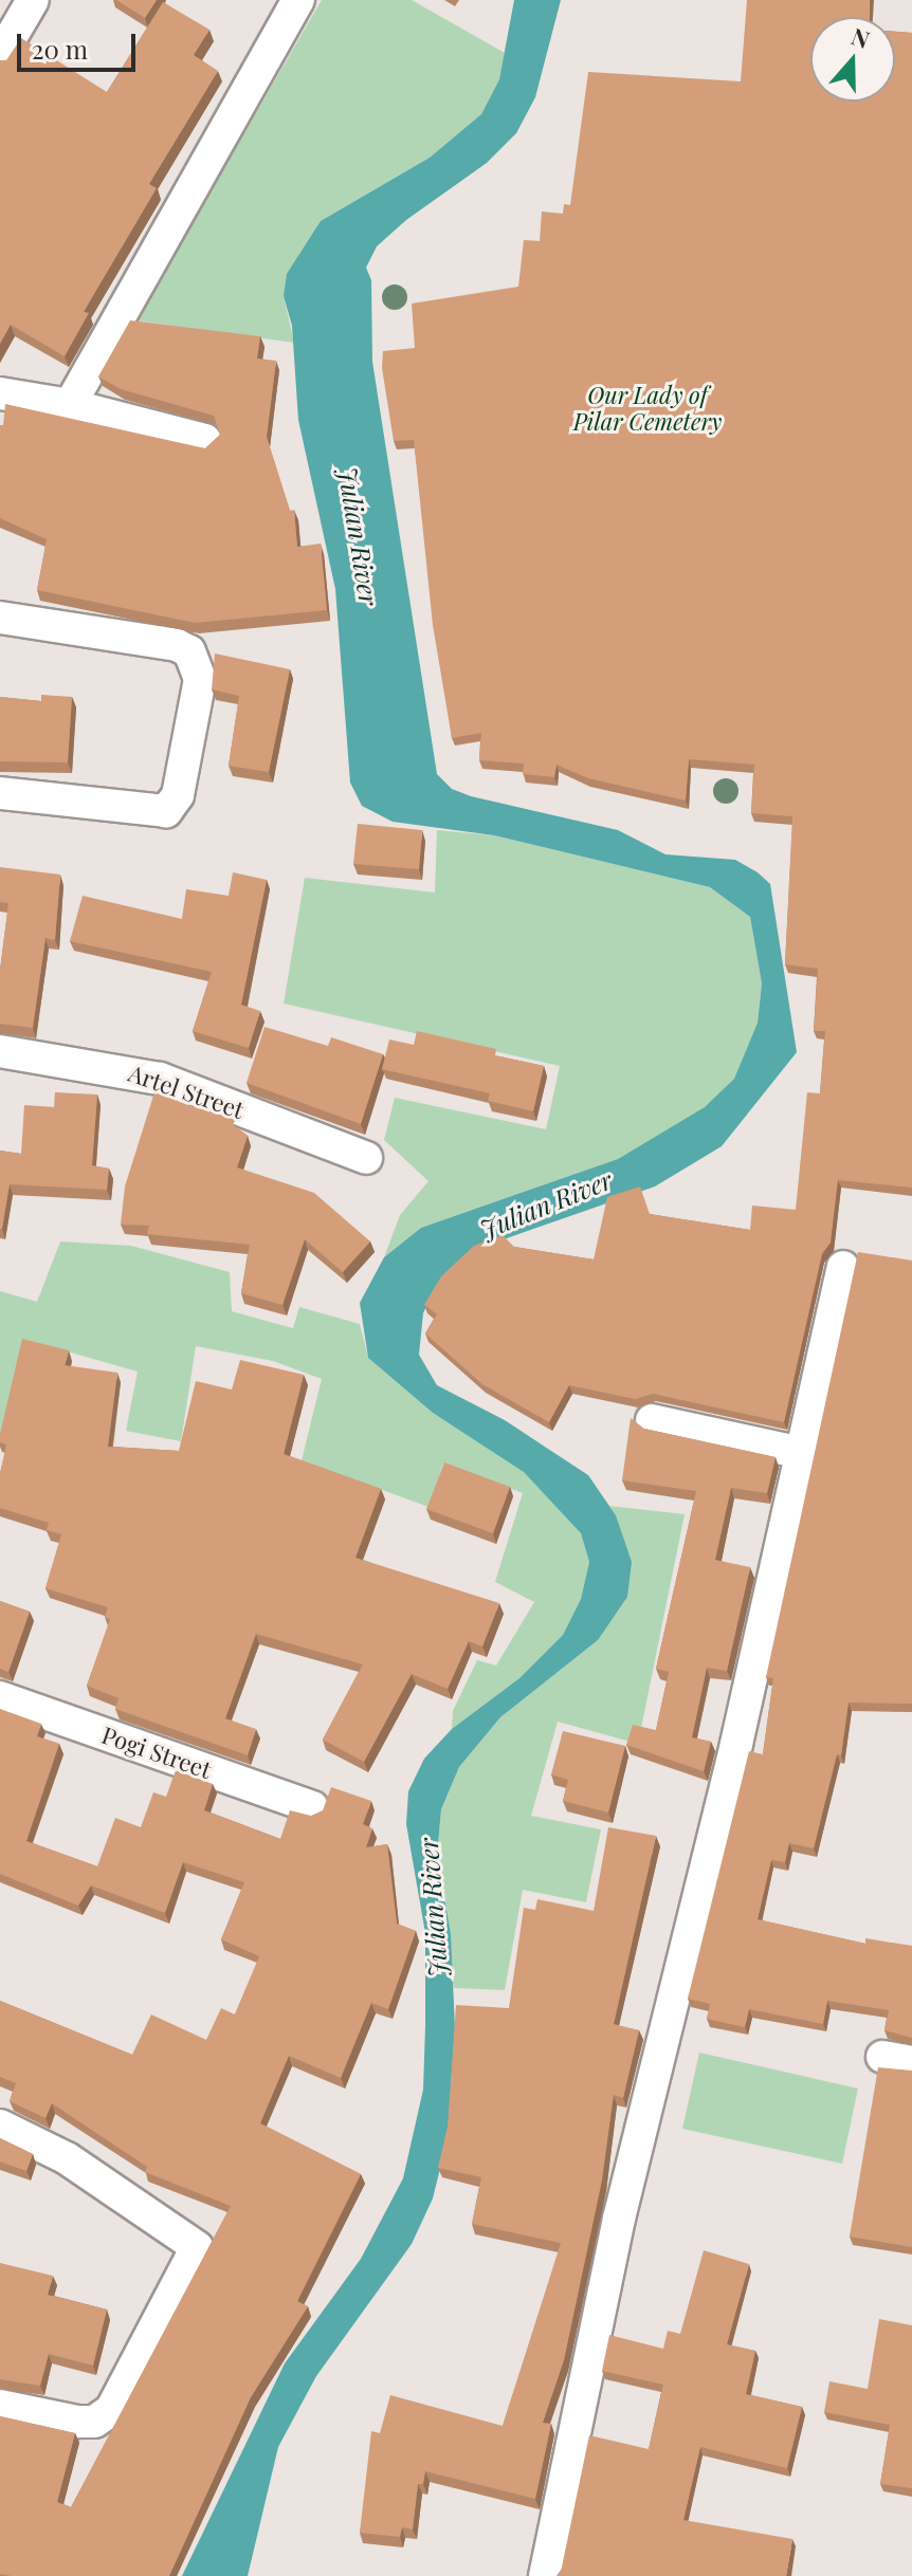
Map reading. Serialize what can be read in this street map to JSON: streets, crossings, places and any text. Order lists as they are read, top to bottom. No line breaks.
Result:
{"streets":{"street":["Artel Street","Pogi Street"]},"water":["Julian River"],"parks":["Our Lady of Pilar Cemetery"],"scale_bar":"20 m","north":"top"}
